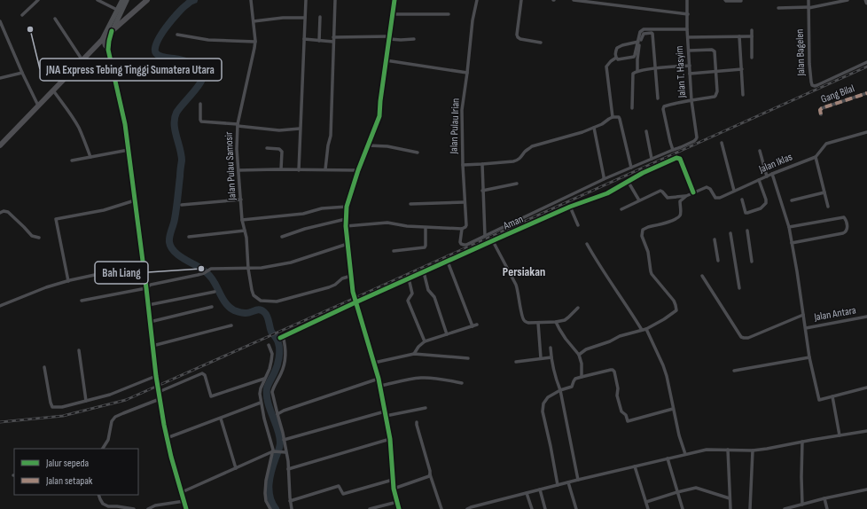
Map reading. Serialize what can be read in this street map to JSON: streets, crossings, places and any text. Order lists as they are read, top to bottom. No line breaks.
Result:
{"streets":{"street":["Jalan Bagelen","Jalan T. Hasyim","Gang Bilal","Jalan Pulau Irian","Jalan Iklas","Jalan Pulau Samosir","Aman","Jalan Antara"]},"crossings":[["Jalan Iklas","Aman"]],"districts":["Persiakan"],"places":["JNA Express Tebing Tinggi Sumatera Utara","Bah Liang"],"legend":["Jalur sepeda","Jalan setapak"]}
